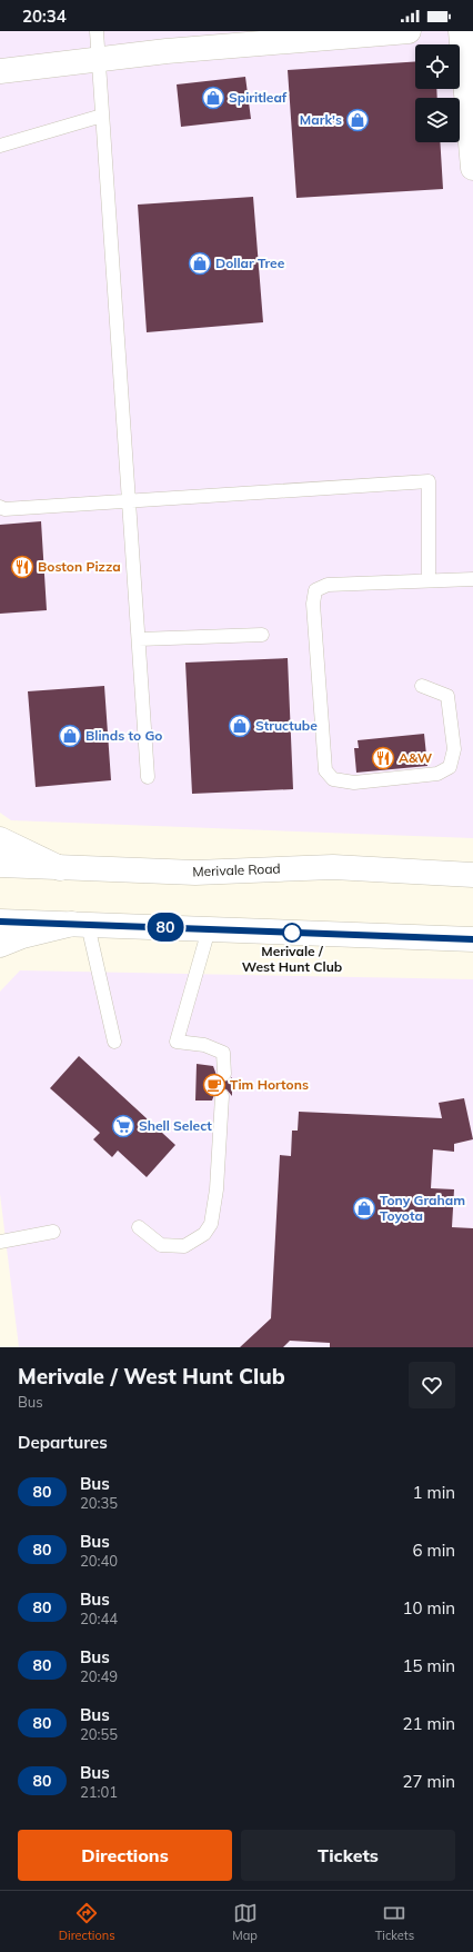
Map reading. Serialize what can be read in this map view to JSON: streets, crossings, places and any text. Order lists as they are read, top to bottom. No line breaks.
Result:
{"streets":{"main road":["Merivale Road"]},"places":{"shop":["Spiritleaf","Mark's","Dollar Tree","Structube","Blinds to Go","Tony Graham Toyota"],"restaurant":["Boston Pizza","A&W"],"other":["Merivale / West Hunt Club"],"cafe":["Tim Hortons"],"supermarket":["Shell Select"]},"lines":["bus line 80"],"page":{"status":"20:34","on_map":"80","heading":[["Merivale / West Hunt Club","Bus"],"Departures"],"list":[{"mark":"80","name":"Bus","note":"20:35","value":"1 min"},{"mark":"80","name":"Bus","note":"20:40","value":"6 min"},{"mark":"80","name":"Bus","note":"20:44","value":"10 min"},{"mark":"80","name":"Bus","note":"20:49","value":"15 min"},{"mark":"80","name":"Bus","note":"20:55","value":"21 min"},{"mark":"80","name":"Bus","note":"21:01","value":"27 min"}],"buttons":["Directions","Tickets"],"tabs":["Directions","Map","Tickets"]}}
